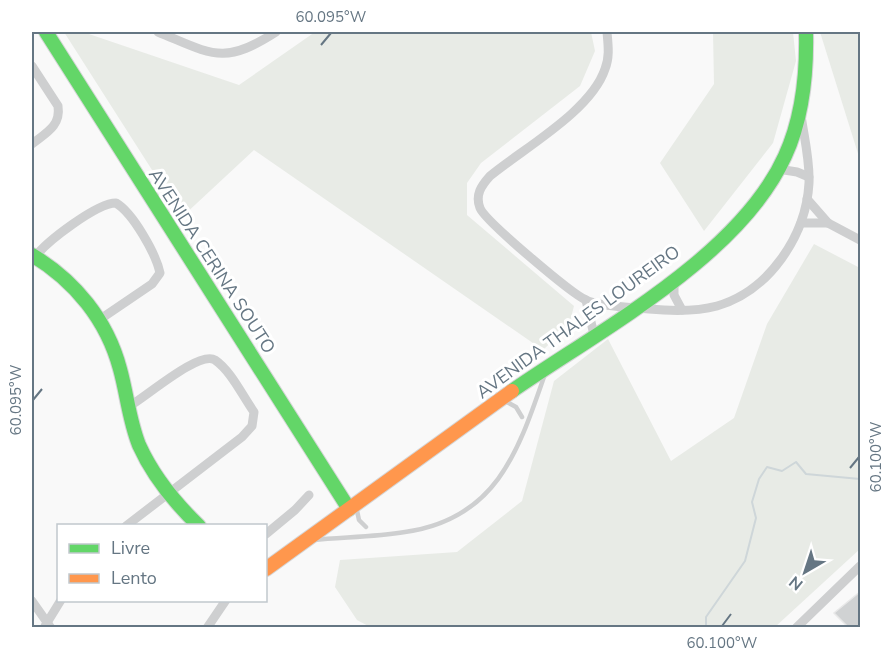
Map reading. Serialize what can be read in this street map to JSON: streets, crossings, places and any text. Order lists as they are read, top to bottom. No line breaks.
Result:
{"streets":{"street":["AVENIDA CERINA SOUTO","AVENIDA THALES LOUREIRO"]},"crossings":[["AVENIDA CERINA SOUTO","AVENIDA THALES LOUREIRO"]],"legend":["Livre","Lento"],"north":"bottom left","coordinates":["60.095°W","60.100°W"]}
